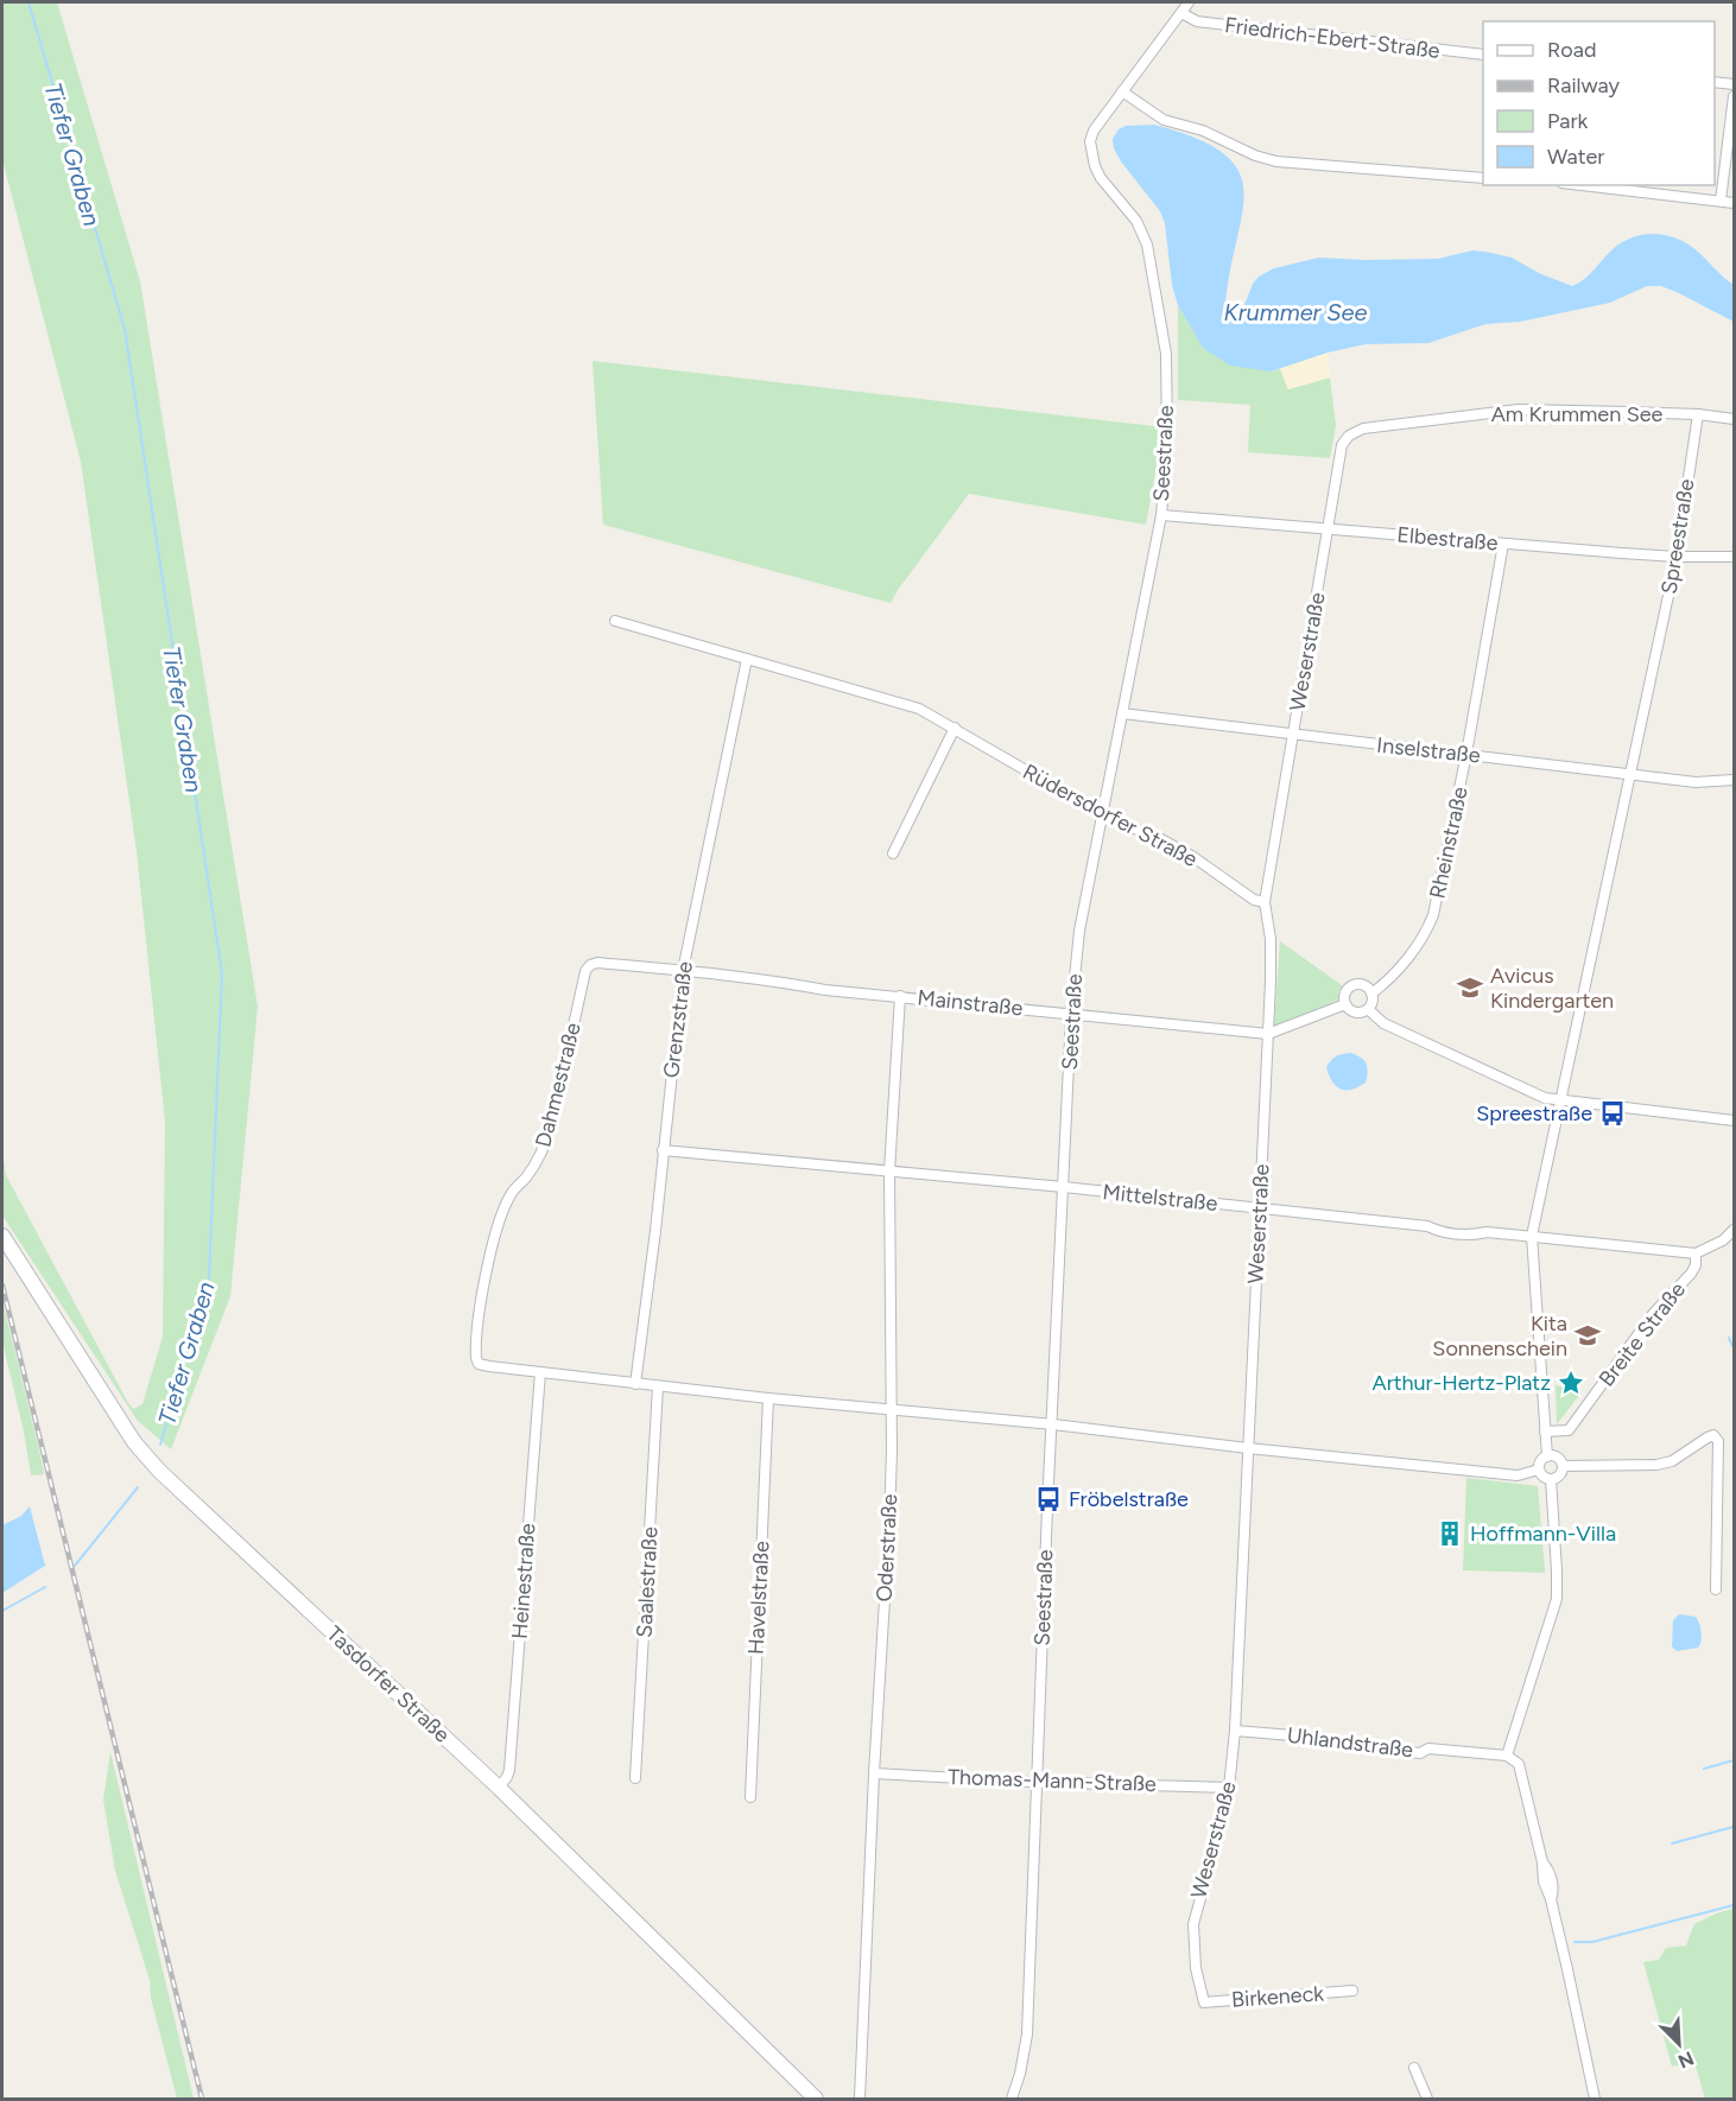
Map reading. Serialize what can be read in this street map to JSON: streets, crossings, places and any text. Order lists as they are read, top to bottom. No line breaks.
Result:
{"streets":{"main road":["Tasdorfer Straße"],"street":["Friedrich-Ebert-Straße","Am Krummen See","Seestraße","Spreestraße","Elbestraße","Weserstraße","Inselstraße","Rüdersdorfer Straße","Rheinstraße","Mainstraße","Grenzstraße","Dahmestraße","Mittelstraße","Breite Straße","Oderstraße","Heinestraße","Saalestraße","Havelstraße","Uhlandstraße","Thomas-Mann-Straße","Birkeneck"]},"crossings":[["Friedrich-Ebert-Straße","Seestraße"],["Am Krummen See","Spreestraße"],["Am Krummen See","Weserstraße"],["Seestraße","Elbestraße"],["Seestraße","Inselstraße"],["Seestraße","Rüdersdorfer Straße"],["Seestraße","Mainstraße"],["Seestraße","Mittelstraße"],["Seestraße","Thomas-Mann-Straße"],["Spreestraße","Elbestraße"],["Spreestraße","Inselstraße"],["Spreestraße","Mittelstraße"],["Spreestraße","Breite Straße"],["Elbestraße","Weserstraße"],["Elbestraße","Rheinstraße"],["Weserstraße","Inselstraße"],["Weserstraße","Rüdersdorfer Straße"],["Weserstraße","Mainstraße"],["Weserstraße","Mittelstraße"],["Weserstraße","Uhlandstraße"],["Weserstraße","Thomas-Mann-Straße"],["Weserstraße","Birkeneck"],["Inselstraße","Rheinstraße"],["Rüdersdorfer Straße","Grenzstraße"],["Rheinstraße","Mainstraße"],["Mainstraße","Grenzstraße"],["Mainstraße","Dahmestraße"],["Mainstraße","Oderstraße"],["Grenzstraße","Mittelstraße"],["Dahmestraße","Heinestraße"],["Mittelstraße","Breite Straße"],["Mittelstraße","Oderstraße"],["Oderstraße","Thomas-Mann-Straße"],["Heinestraße","Tasdorfer Straße"]],"water":["Tiefer Graben","Krummer See"],"places":{"school or university":["Avicus Kindergarten","Kita Sonnenschein"],"bus stop":["Spreestraße","Fröbelstraße"],"place":["Arthur-Hertz-Platz"],"building":["Hoffmann-Villa"]},"legend":["Road","Railway","Park","Water"],"north":"bottom right"}
